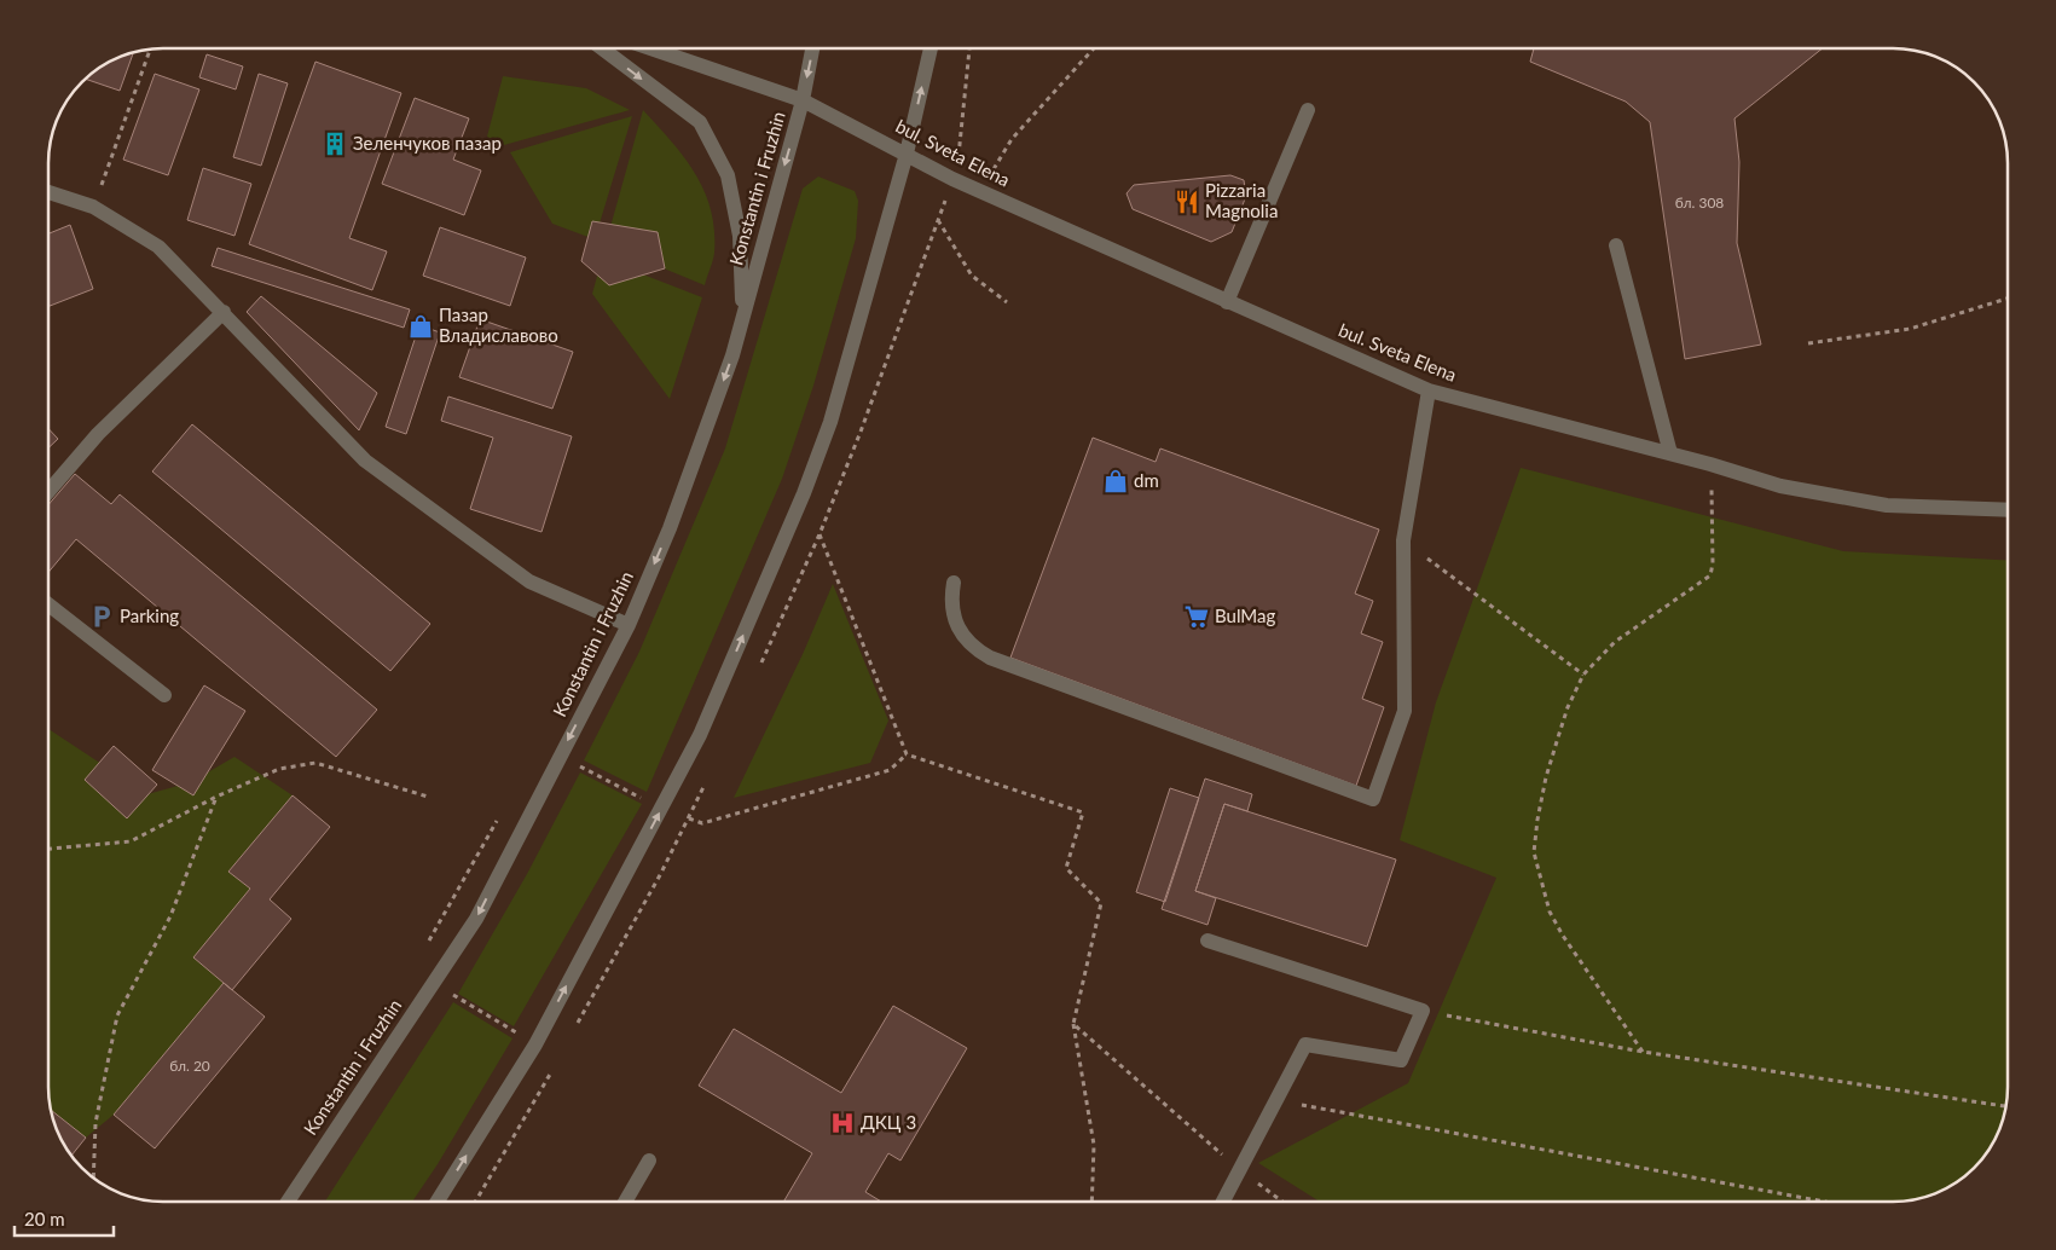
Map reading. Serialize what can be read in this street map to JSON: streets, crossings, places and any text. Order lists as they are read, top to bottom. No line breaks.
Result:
{"streets":{"street":["bul. Sveta Elena","Konstantin i Fruzhin"]},"crossings":[["bul. Sveta Elena","Konstantin i Fruzhin"]],"places":{"building":["Зеленчуков пазар"],"restaurant":["Pizzaria Magnolia"],"shop":["Пазар Владиславово","dm"],"parking":["Parking"],"supermarket":["BulMag"],"hospital":["ДКЦ 3"]},"house_numbers":["бл. 308","бл. 20"],"scale_bar":"20 m"}
